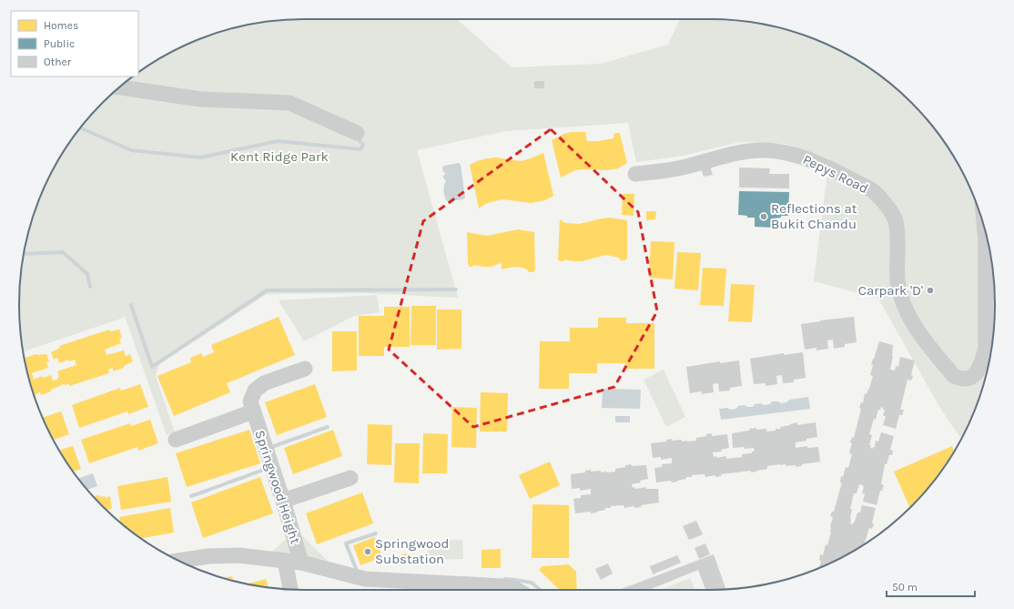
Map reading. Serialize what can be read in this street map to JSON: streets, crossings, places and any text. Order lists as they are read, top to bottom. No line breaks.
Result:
{"streets":{"street":["Pepys Road","Springwood Height"]},"parks":["Kent Ridge Park"],"places":["Reflections at Bukit Chandu","Carpark 'D'","Springwood Substation"],"legend":["Homes","Public","Other"],"scale_bar":"50 m"}
